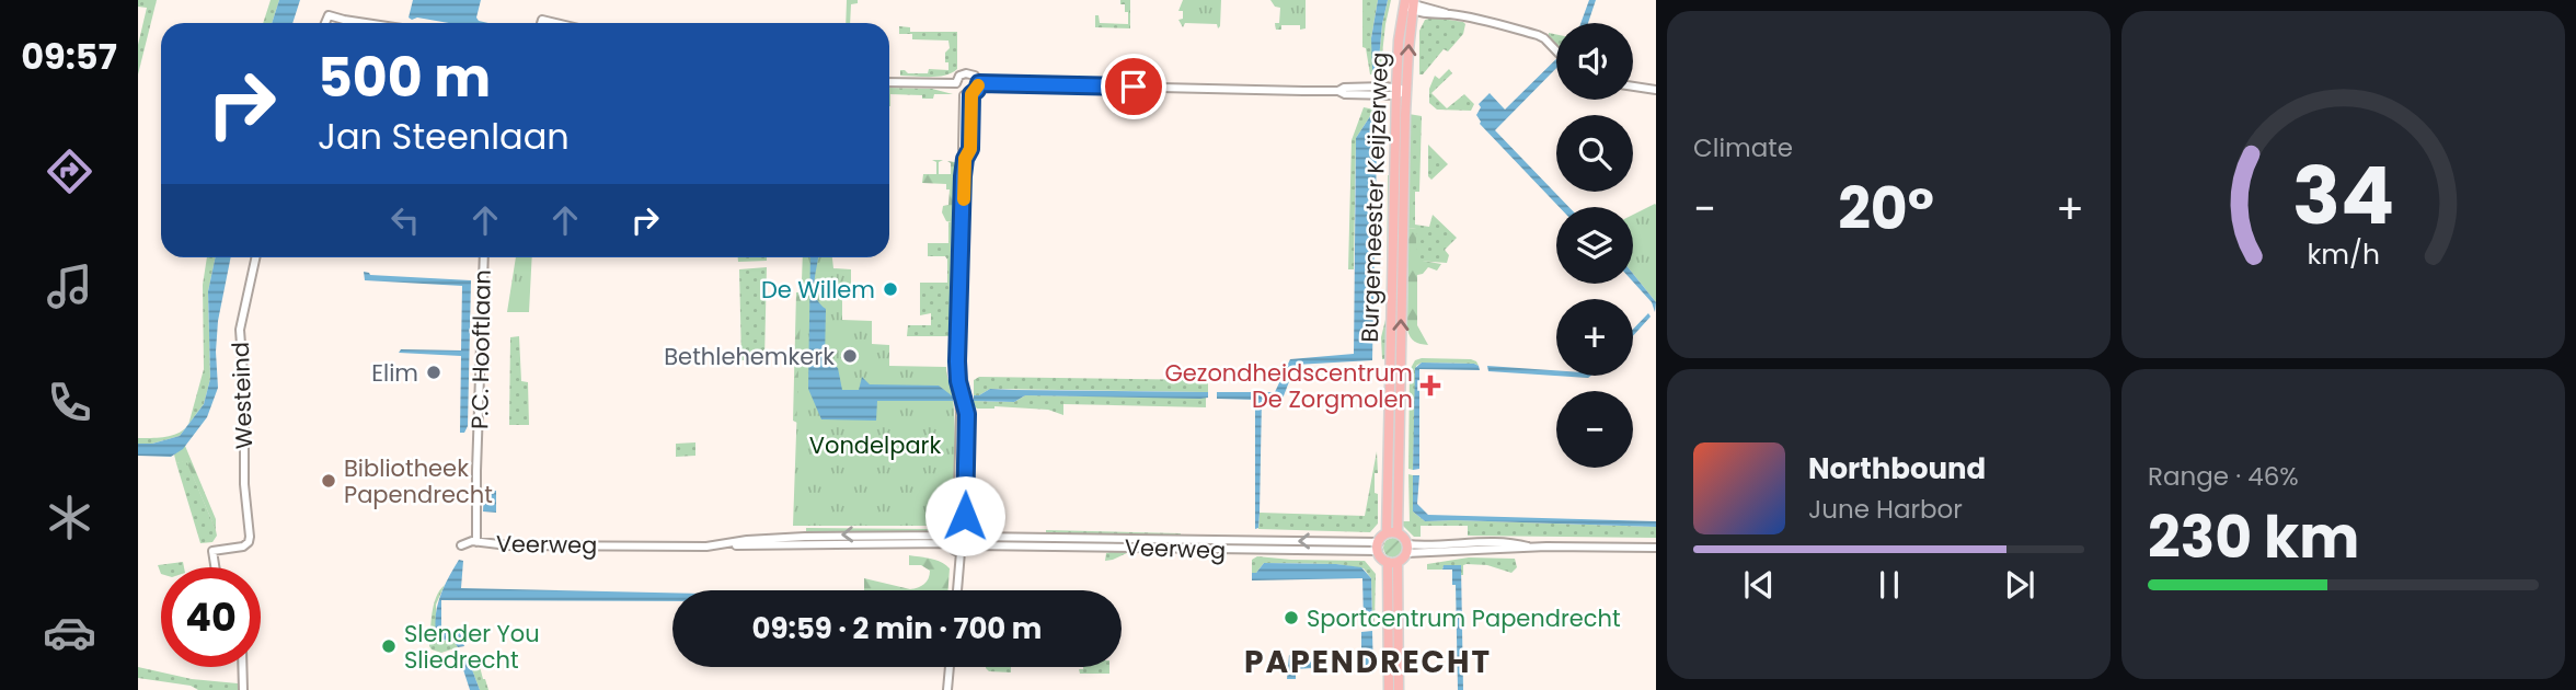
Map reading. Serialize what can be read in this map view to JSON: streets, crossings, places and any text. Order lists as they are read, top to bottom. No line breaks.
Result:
{"streets":{"main road":["Burgemeester Keijzerweg"],"street":["P.C. Hooftlaan","Westeind","Veerweg"]},"crossings":[["P.C. Hooftlaan","Veerweg"]],"districts":["PAPENDRECHT"],"parks":["Vondelpark"],"places":{"other":["De Willem","Bethlehemkerk","Elim","Bibliotheek Papendrecht","Sportcentrum Papendrecht","Slender You Sliedrecht"],"health":["Gezondheidscentrum De Zorgmolen"]},"page":{"tabs":"09:57","tile":["Climate",["Range · 46%","230 km"]],"map_buttons":["+","−"],"turn":["500 m","Jan Steenlaan"],"heat":["−","20°","+"],"song":["Northbound","June Harbor"],"limit":"40","trip":"09:59 · 2 min · 700 m","gauge":["34","km/h"]}}
